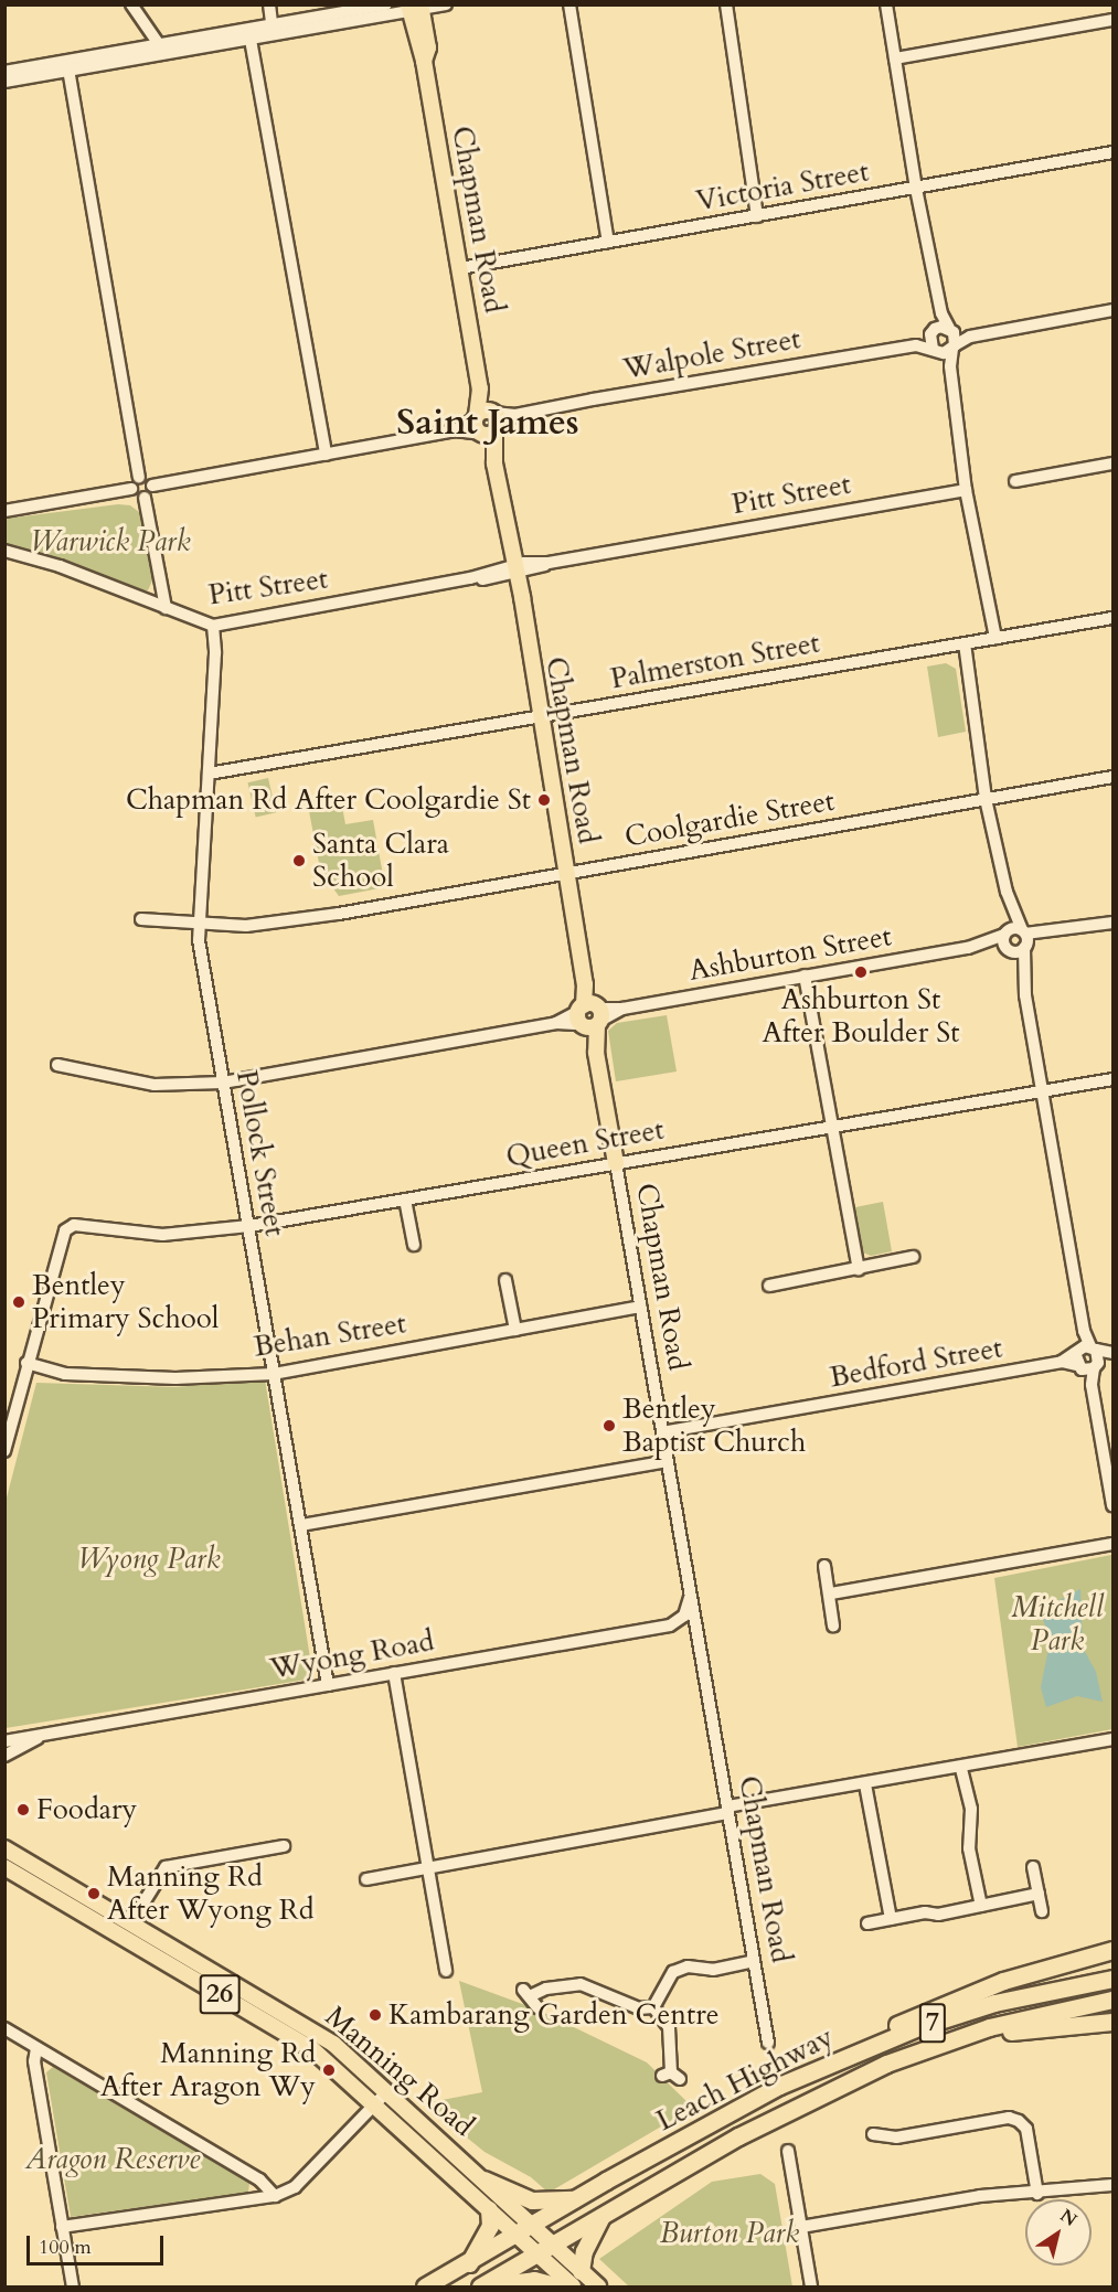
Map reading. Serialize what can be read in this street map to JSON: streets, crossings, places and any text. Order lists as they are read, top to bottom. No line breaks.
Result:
{"streets":{"highway":["7","Leach Highway"],"main road":["Chapman Road","26","Manning Road"],"street":["Victoria Street","Walpole Street","Pitt Street","Palmerston Street","Coolgardie Street","Ashburton Street","Queen Street","Pollock Street","Behan Street","Bedford Street","Wyong Road"]},"crossings":[["Victoria Street","Chapman Road"],["Chapman Road","Walpole Street"],["Chapman Road","Pitt Street"],["Chapman Road","Palmerston Street"],["Chapman Road","Coolgardie Street"],["Chapman Road","Ashburton Street"],["Chapman Road","Queen Street"],["Chapman Road","Behan Street"],["Chapman Road","Bedford Street"],["Chapman Road","Wyong Road"],["Pitt Street","Pollock Street"],["Palmerston Street","Pollock Street"],["Coolgardie Street","Pollock Street"],["Ashburton Street","Pollock Street"],["Queen Street","Pollock Street"],["Queen Street","Behan Street"],["Pollock Street","Behan Street"],["Pollock Street","Wyong Road"],["Manning Road","Leach Highway"]],"districts":["Saint James"],"parks":["Warwick Park","Wyong Park","Mitchell Park","Aragon Reserve","Burton Park"],"places":["Chapman Rd After Coolgardie St","Santa Clara School","Ashburton St After Boulder St","Bentley Primary School","Bentley Baptist Church","Foodary","Manning Rd After Wyong Rd","Kambarang Garden Centre","Manning Rd After Aragon Wy"],"scale_bar":"100 m","north":"top right"}
